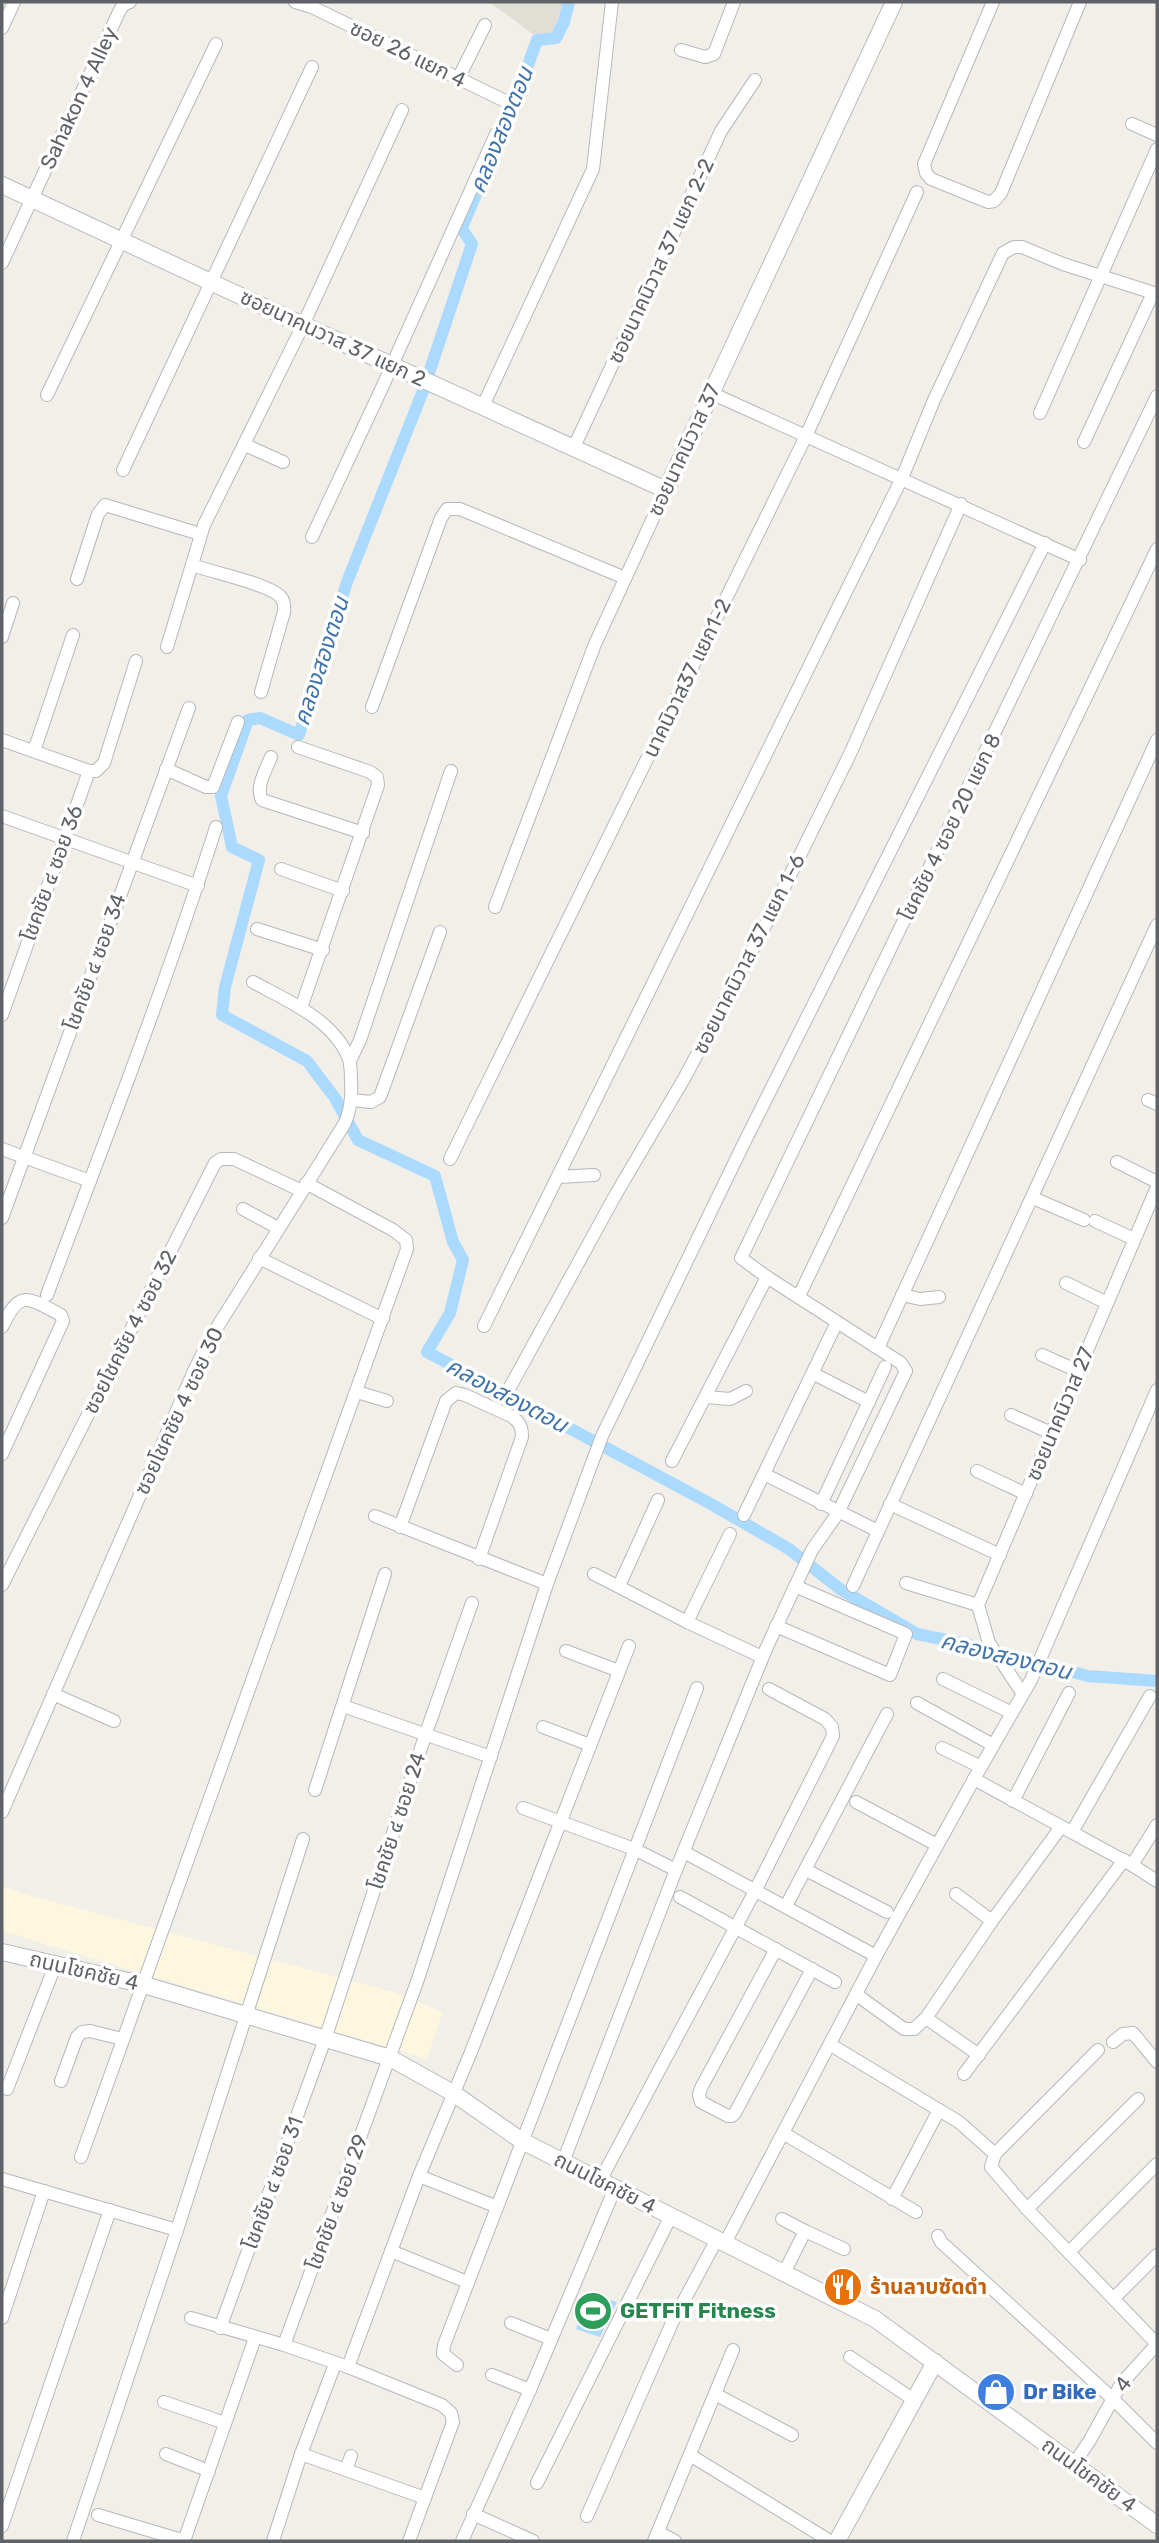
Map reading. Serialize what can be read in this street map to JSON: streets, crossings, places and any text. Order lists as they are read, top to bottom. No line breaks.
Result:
{"streets":{"street":["ซอย 26 แยก 4","Sahakon 4 Alley","ซอยนาคนิวาส 37 แยก 2-2","ซอยนาคนวาส 37 แยก 2","ซอยนาคนิวาส 37","นาคนิวาส37 แยก1-2","โชคชัย 4 ซอย 20 แยก 8","โชคชัย ๔ ซอย 36","ซอยนาคนิวาส 37 แยก 1-6","โชคชัย ๔ ซอย 34","ซอยโชคชัย 4 ซอย 32","ซอยโชคชัย 4 ซอย 30","ซอยนาคนิวาส 27","โชคชัย ๔ ซอย 24","ถนนโชคชัย 4","โชคชัย ๔ ซอย 31","โชคชัย ๔ ซอย 29","4"]},"crossings":[["Sahakon 4 Alley","ซอยนาคนวาส 37 แยก 2"],["ซอยนาคนิวาส 37 แยก 2-2","ซอยนาคนวาส 37 แยก 2"],["ซอยนาคนวาส 37 แยก 2","ซอยนาคนิวาส 37"],["ซอยโชคชัย 4 ซอย 32","ซอยโชคชัย 4 ซอย 30"],["โชคชัย ๔ ซอย 24","ถนนโชคชัย 4"],["โชคชัย ๔ ซอย 24","โชคชัย ๔ ซอย 31"],["ถนนโชคชัย 4","โชคชัย ๔ ซอย 31"],["ถนนโชคชัย 4","โชคชัย ๔ ซอย 29"],["ถนนโชคชัย 4","4"]],"water":["คลองสองตอน"],"places":{"restaurant":["ร้านลาบซัดดำ"],"sports":["GETFiT Fitness"],"shop":["Dr Bike"]}}
